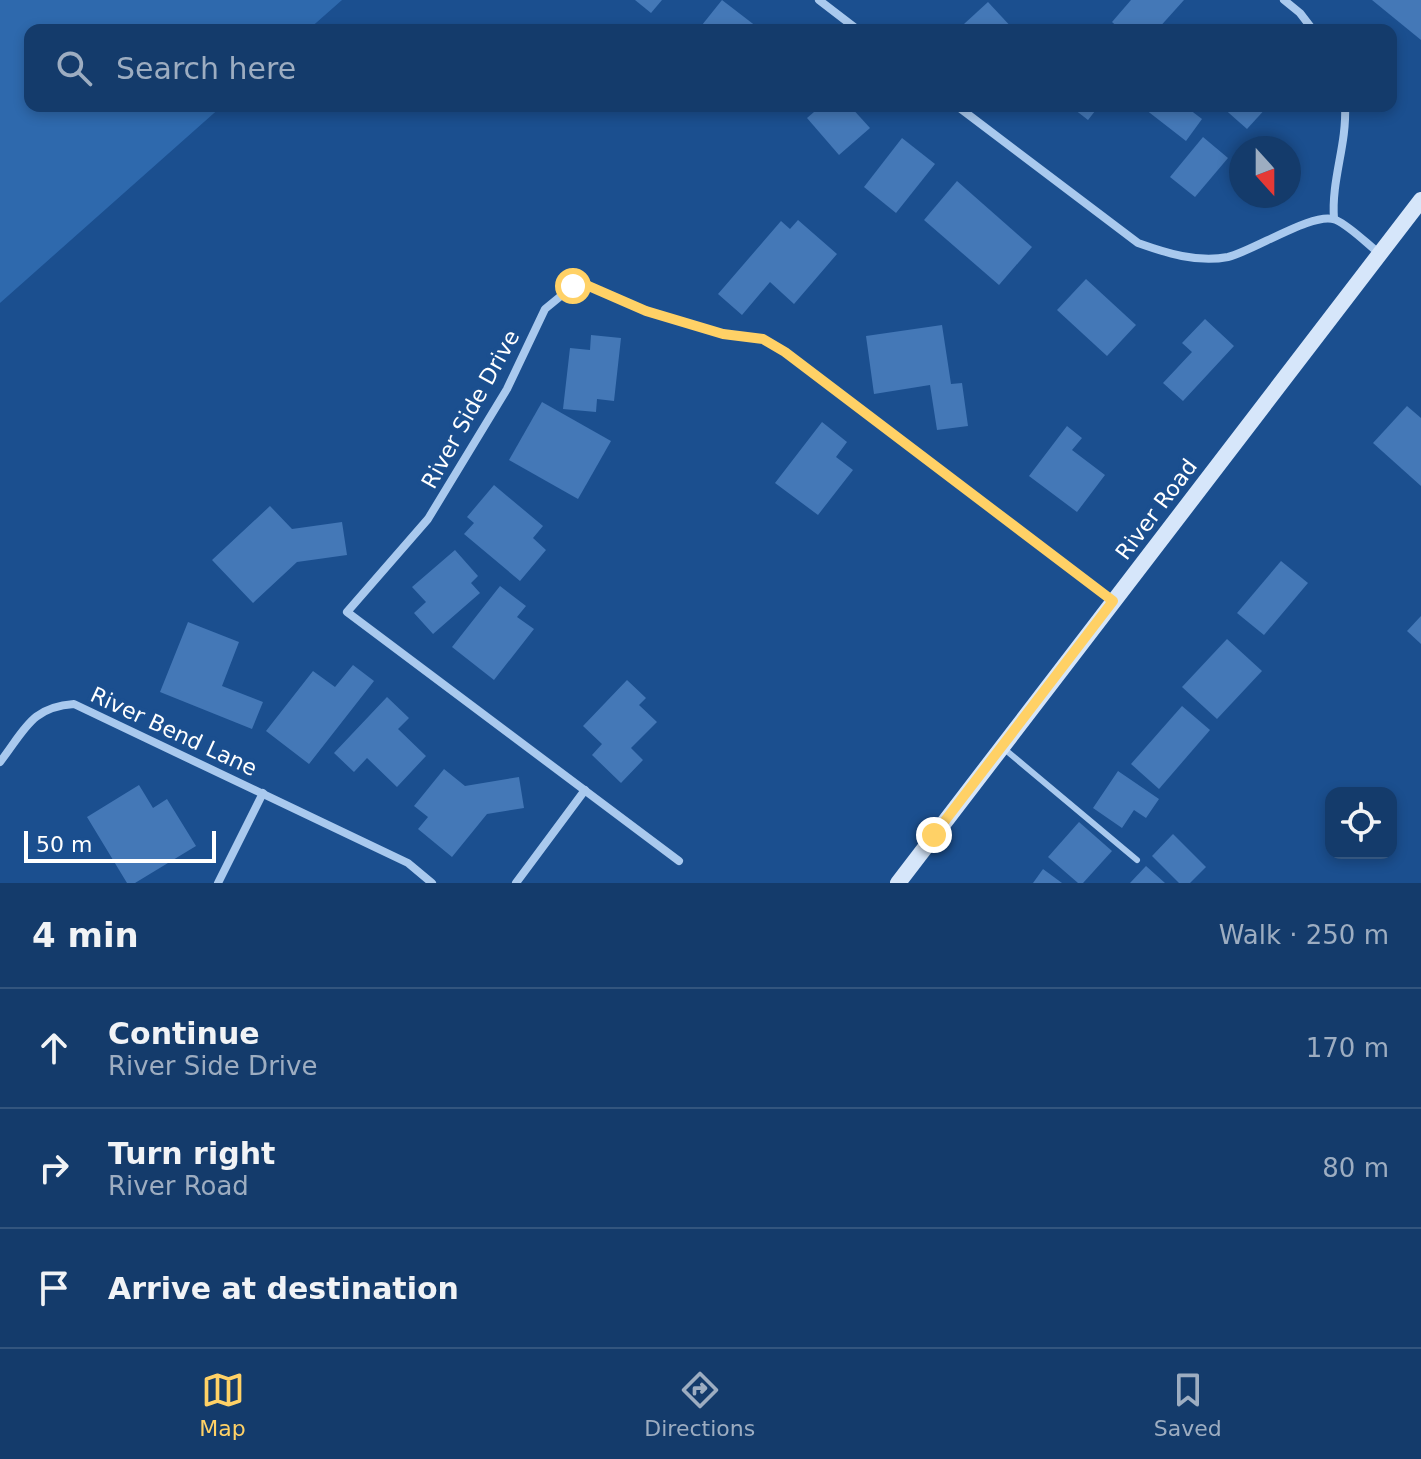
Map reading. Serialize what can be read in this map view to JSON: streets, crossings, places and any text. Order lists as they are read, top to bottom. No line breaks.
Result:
{"streets":{"street":["River Side Drive","River Road","River Bend Lane"]},"crossings":[["River Side Drive","River Road"]],"scale_bar":"50 m","north":"bottom","page":{"search":"Search here","scale":"50 m","heading":["4 min","Walk · 250 m"],"list":[["Continue","River Side Drive","170 m"],["Turn right","River Road","80 m"],"Arrive at destination"],"nav":["Map","Directions","Saved"]}}
